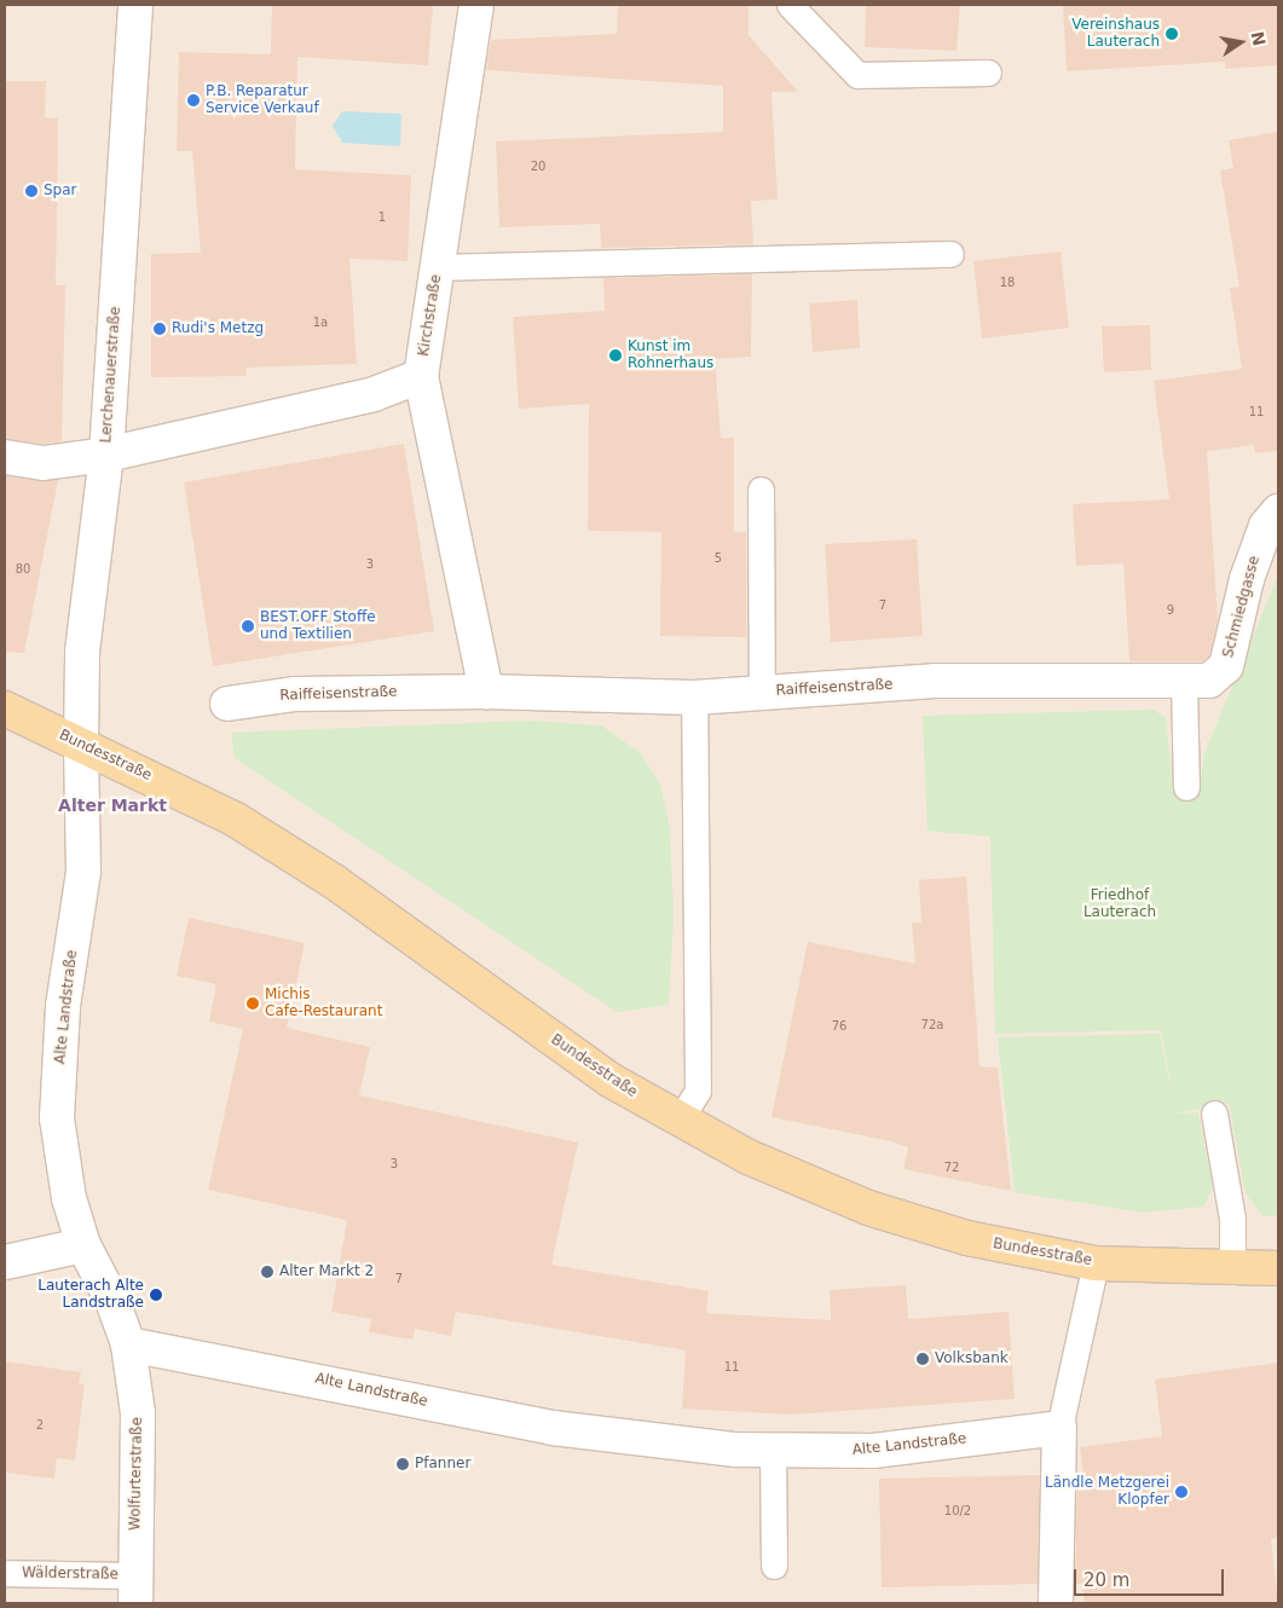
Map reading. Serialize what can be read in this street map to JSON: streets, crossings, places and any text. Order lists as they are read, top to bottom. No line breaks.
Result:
{"streets":{"main road":["Bundesstraße"],"street":["Kirchstraße","Lerchenauerstraße","Schmiedgasse","Raiffeisenstraße","Alte Landstraße","Wolfurterstraße"],"lane":["Wälderstraße"]},"crossings":[["Kirchstraße","Lerchenauerstraße"],["Lerchenauerstraße","Bundesstraße"],["Lerchenauerstraße","Alte Landstraße"],["Schmiedgasse","Raiffeisenstraße"],["Bundesstraße","Alte Landstraße"],["Alte Landstraße","Wolfurterstraße"],["Wolfurterstraße","Wälderstraße"]],"districts":["Alter Markt"],"parks":["Friedhof Lauterach"],"places":["Vereinshaus Lauterach","P.B. Reparatur Service Verkauf","Spar","Rudi's Metzg","Kunst im Rohnerhaus","BEST.OFF Stoffe und Textilien","Michis Cafe-Restaurant","Alter Markt 2","Lauterach Alte Landstraße","Volksbank","Pfanner","Ländle Metzgerei Klopfer"],"house_numbers":["20","1","18","1a","11","5","3","80","7","9","72a","76","3","72","7","11","2","10/2"],"scale_bar":"20 m","north":"right"}
